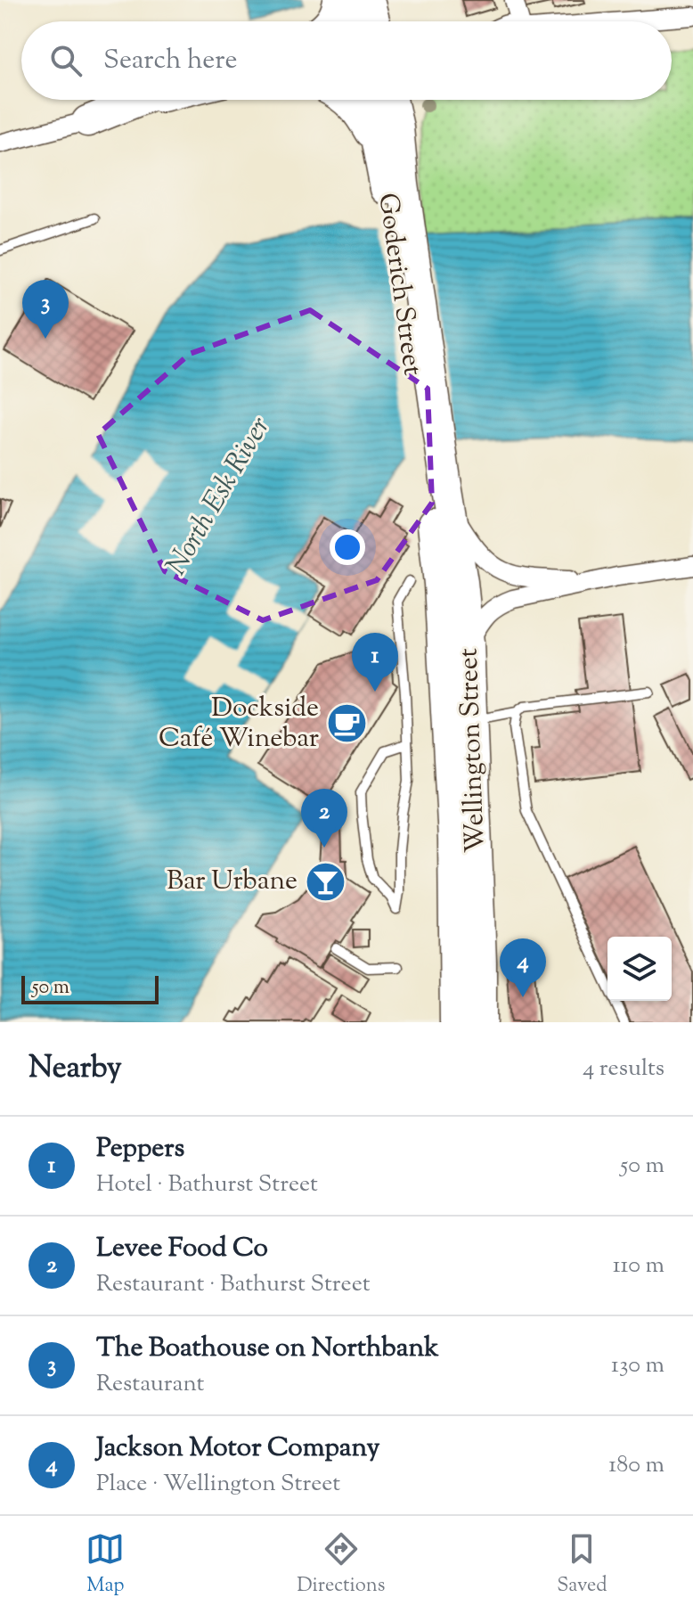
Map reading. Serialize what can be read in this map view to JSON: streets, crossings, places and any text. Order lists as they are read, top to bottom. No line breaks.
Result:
{"streets":{"highway":["Goderich Street","Wellington Street"]},"crossings":[["Goderich Street","Wellington Street"]],"water":["North Esk River"],"places":{"cafe":["Dockside Café Winebar"],"bar":["Bar Urbane"]},"scale_bar":"50 m","page":{"search":"Search here","pins":["3","1","2","4"],"scale":"50 m","heading":["Nearby","4 results"],"list":[{"mark":"1","name":"Peppers","note":"Hotel · Bathurst Street","value":"50 m"},{"mark":"2","name":"Levee Food Co","note":"Restaurant · Bathurst Street","value":"110 m"},{"mark":"3","name":"The Boathouse on Northbank","note":"Restaurant","value":"130 m"},{"mark":"4","name":"Jackson Motor Company","note":"Place · Wellington Street","value":"180 m"}],"nav":["Map","Directions","Saved"]}}
